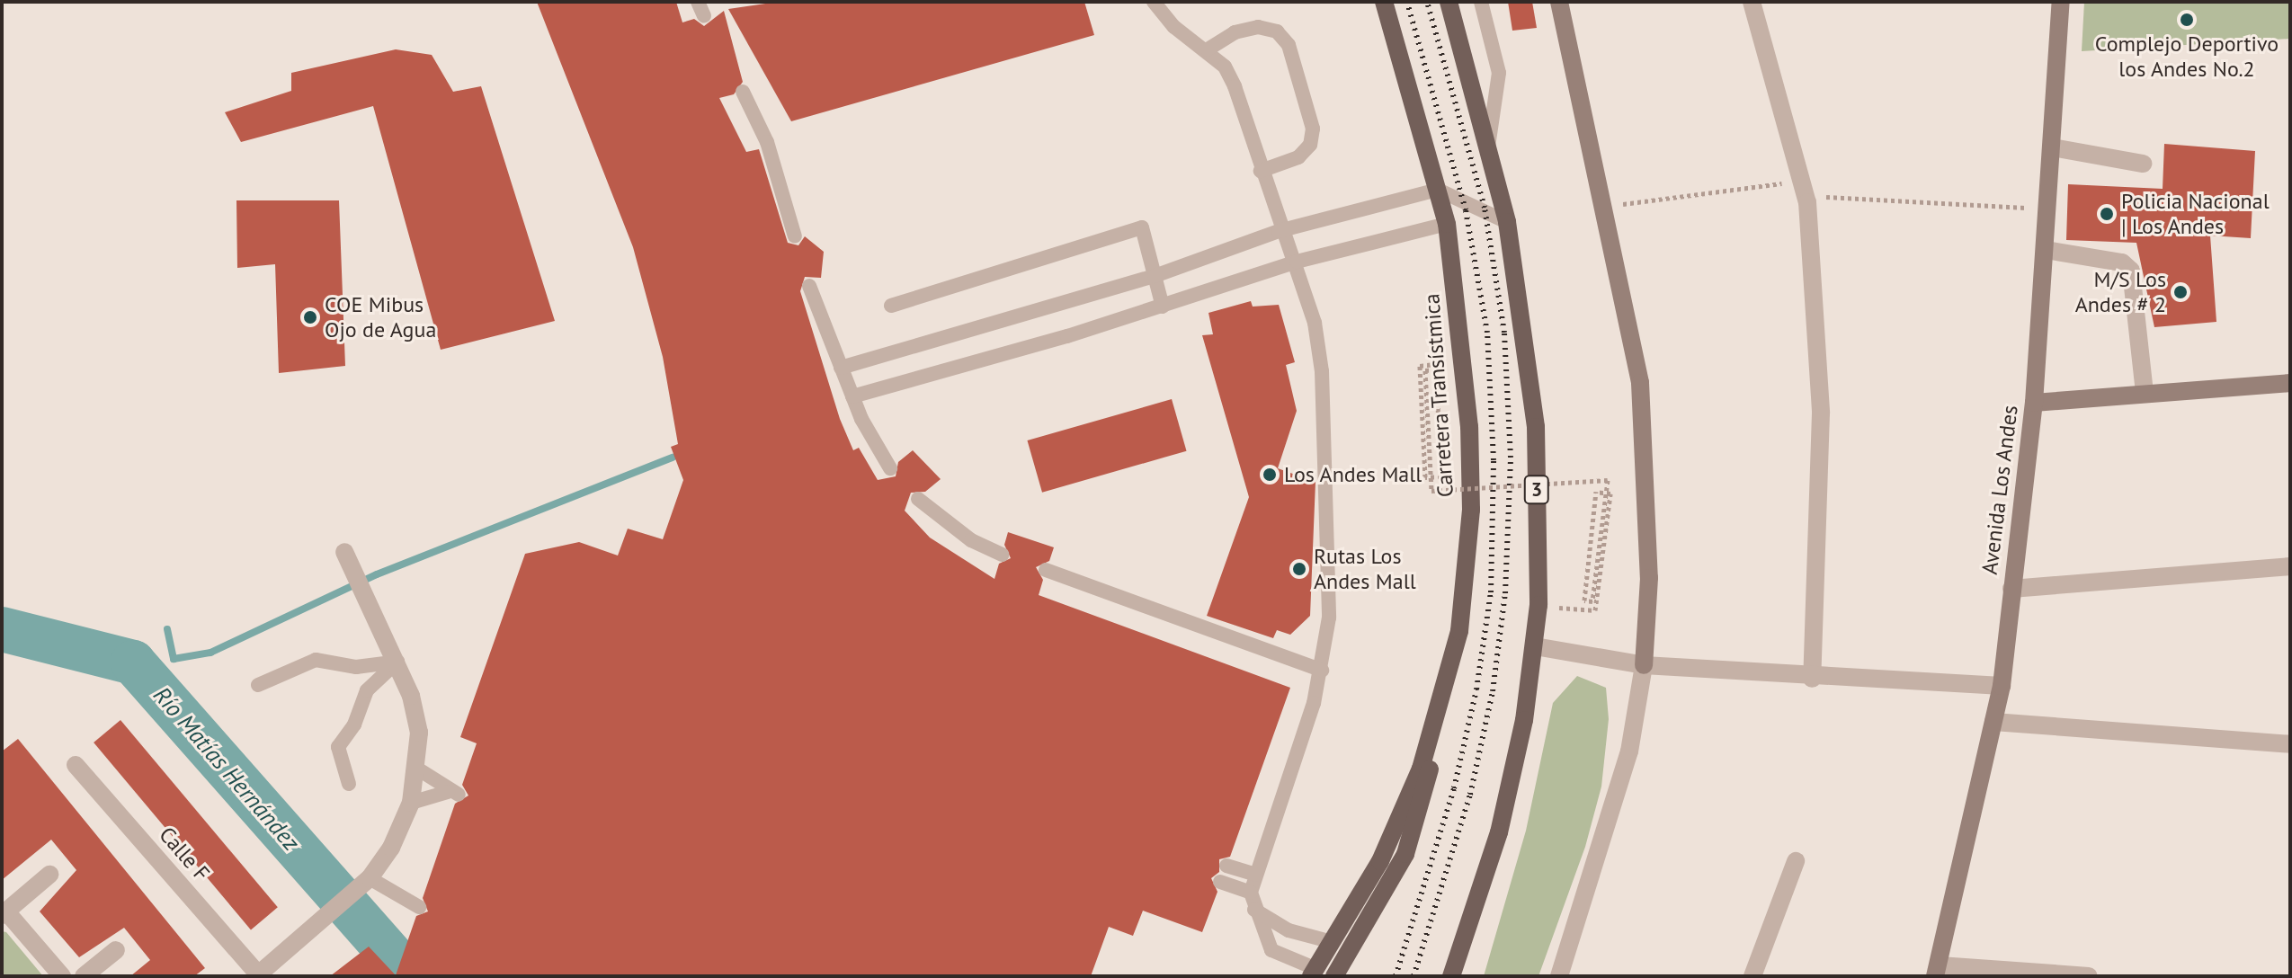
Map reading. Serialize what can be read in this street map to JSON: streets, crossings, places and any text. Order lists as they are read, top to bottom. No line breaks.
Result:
{"streets":{"main road":["Carretera Transístmica","3"],"street":["Avenida Los Andes","Calle F"]},"water":["Río Matías Hernández"],"places":["Complejo Deportivo los Andes No.2","Policia Nacional | Los Andes","M/S Los Andes # 2","COE Mibus Ojo de Agua","Los Andes Mall","Rutas Los Andes Mall"]}
